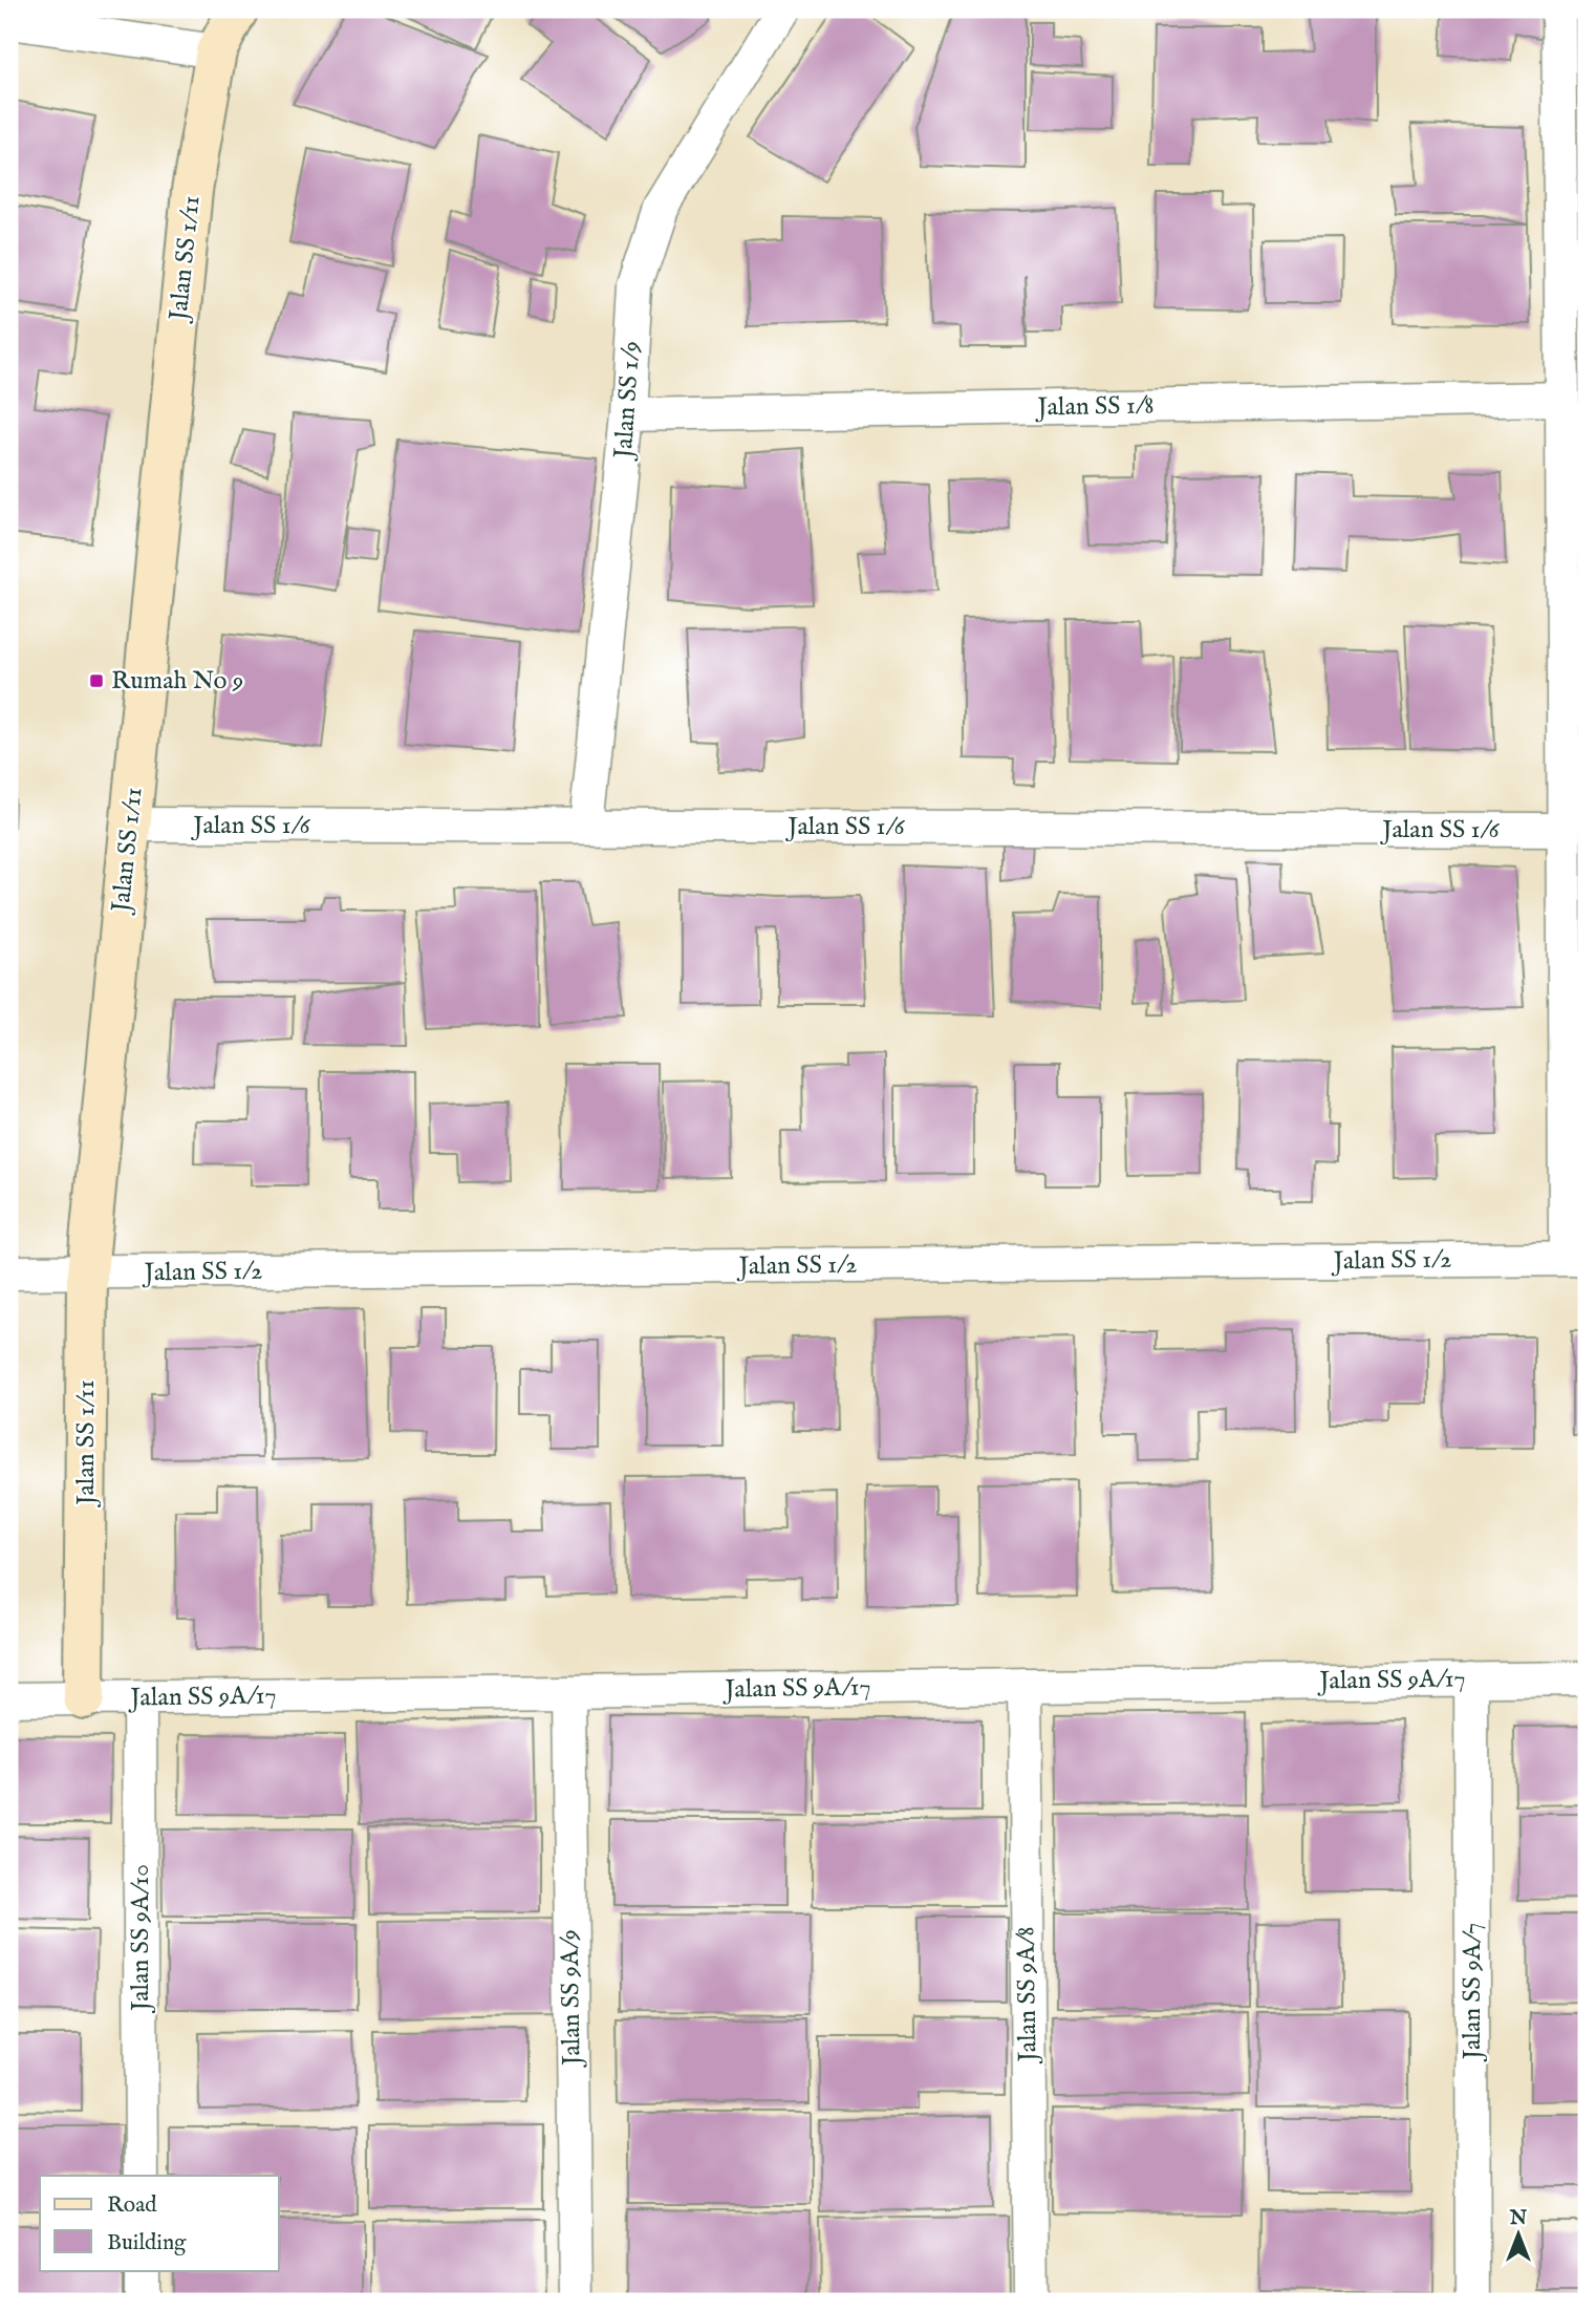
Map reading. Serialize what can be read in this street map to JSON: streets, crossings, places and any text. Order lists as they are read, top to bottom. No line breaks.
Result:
{"streets":{"street":["Jalan SS 1/11","Jalan SS 1/9","Jalan SS 1/8","Jalan SS 1/6","Jalan SS 1/2","Jalan SS 9A/17","Jalan SS 9A/10","Jalan SS 9A/7","Jalan SS 9A/8","Jalan SS 9A/9"]},"crossings":[["Jalan SS 1/11","Jalan SS 1/6"],["Jalan SS 1/11","Jalan SS 1/2"],["Jalan SS 1/11","Jalan SS 9A/17"],["Jalan SS 1/9","Jalan SS 1/8"],["Jalan SS 1/9","Jalan SS 1/6"],["Jalan SS 9A/17","Jalan SS 9A/10"],["Jalan SS 9A/17","Jalan SS 9A/7"],["Jalan SS 9A/17","Jalan SS 9A/8"],["Jalan SS 9A/17","Jalan SS 9A/9"]],"places":{"transit":["Rumah No 9"]},"legend":["Road","Building"],"north":"top"}
